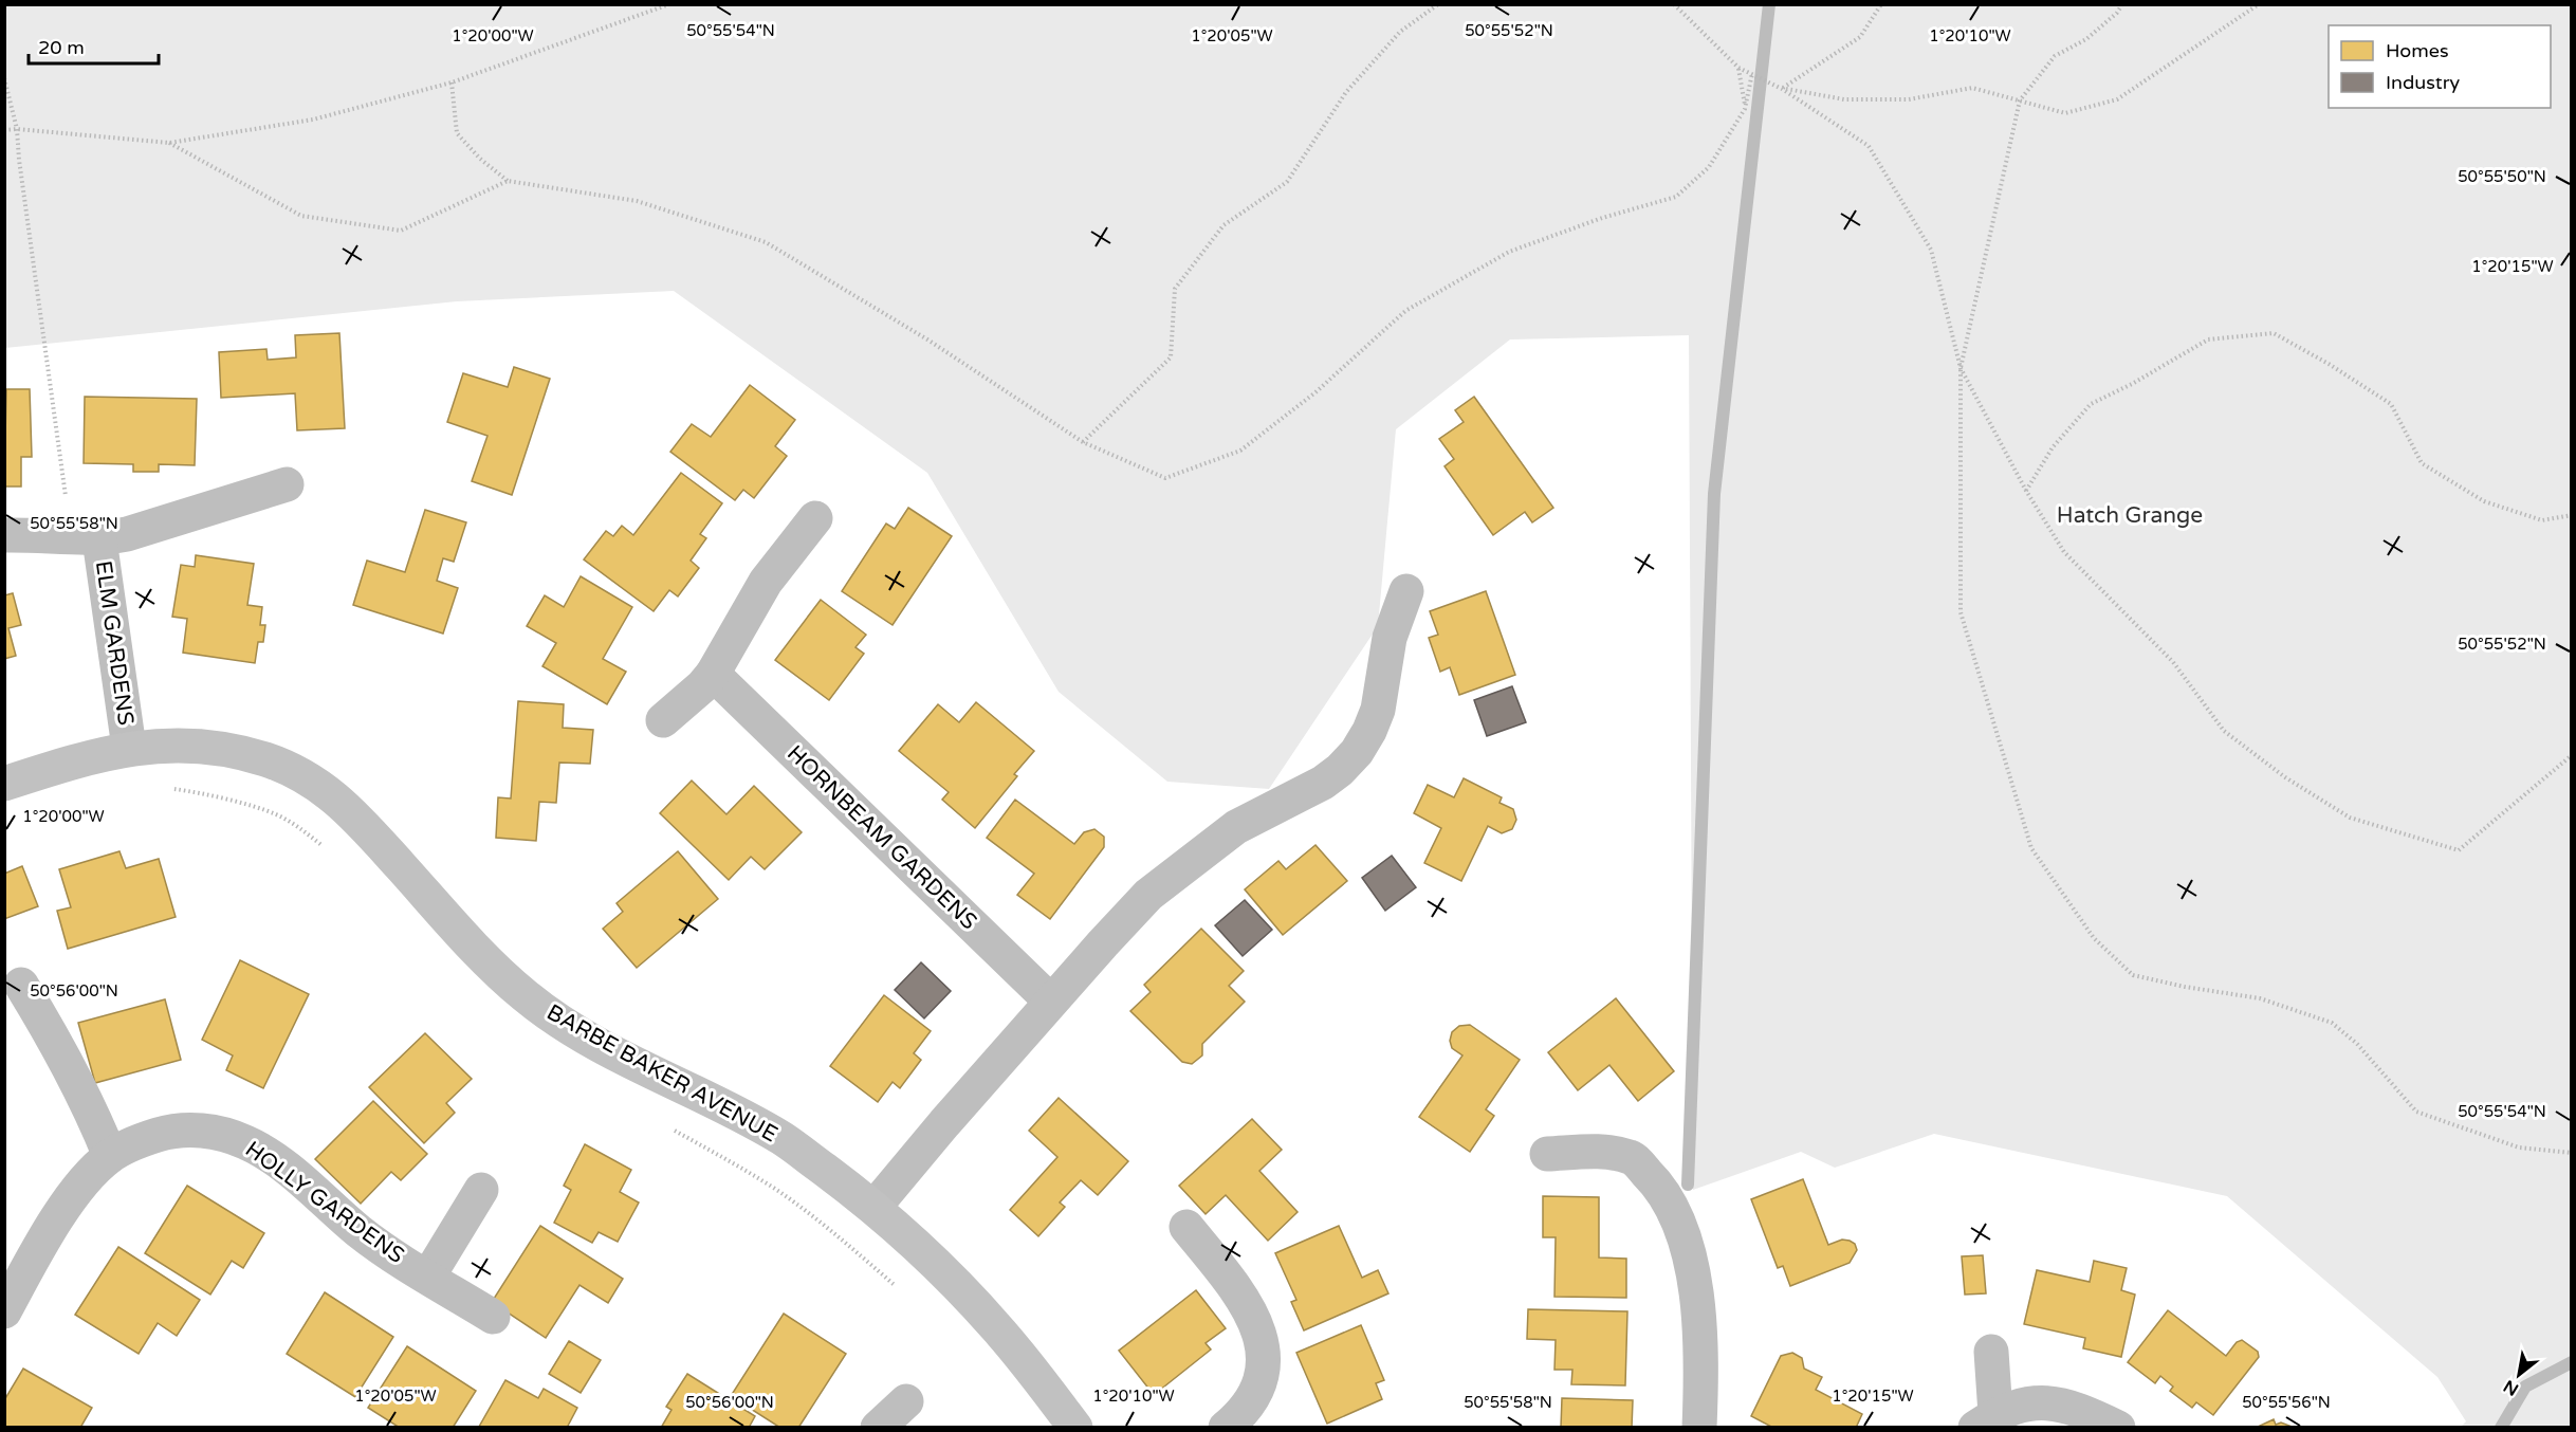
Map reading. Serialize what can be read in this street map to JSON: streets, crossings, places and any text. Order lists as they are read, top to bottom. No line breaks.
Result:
{"streets":{"street":["ELM GARDENS","HORNBEAM GARDENS","BARBE BAKER AVENUE","HOLLY GARDENS"]},"crossings":[["ELM GARDENS","BARBE BAKER AVENUE"]],"parks":["Hatch Grange"],"legend":["Homes","Industry"],"scale_bar":"20 m","north":"bottom left","coordinates":["50°55'54\"N","50°55'52\"N","1°20'00\"W","1°20'05\"W","1°20'10\"W","50°55'50\"N","1°20'15\"W","50°55'58\"N","50°56'00\"N","50°55'56\"N"]}
